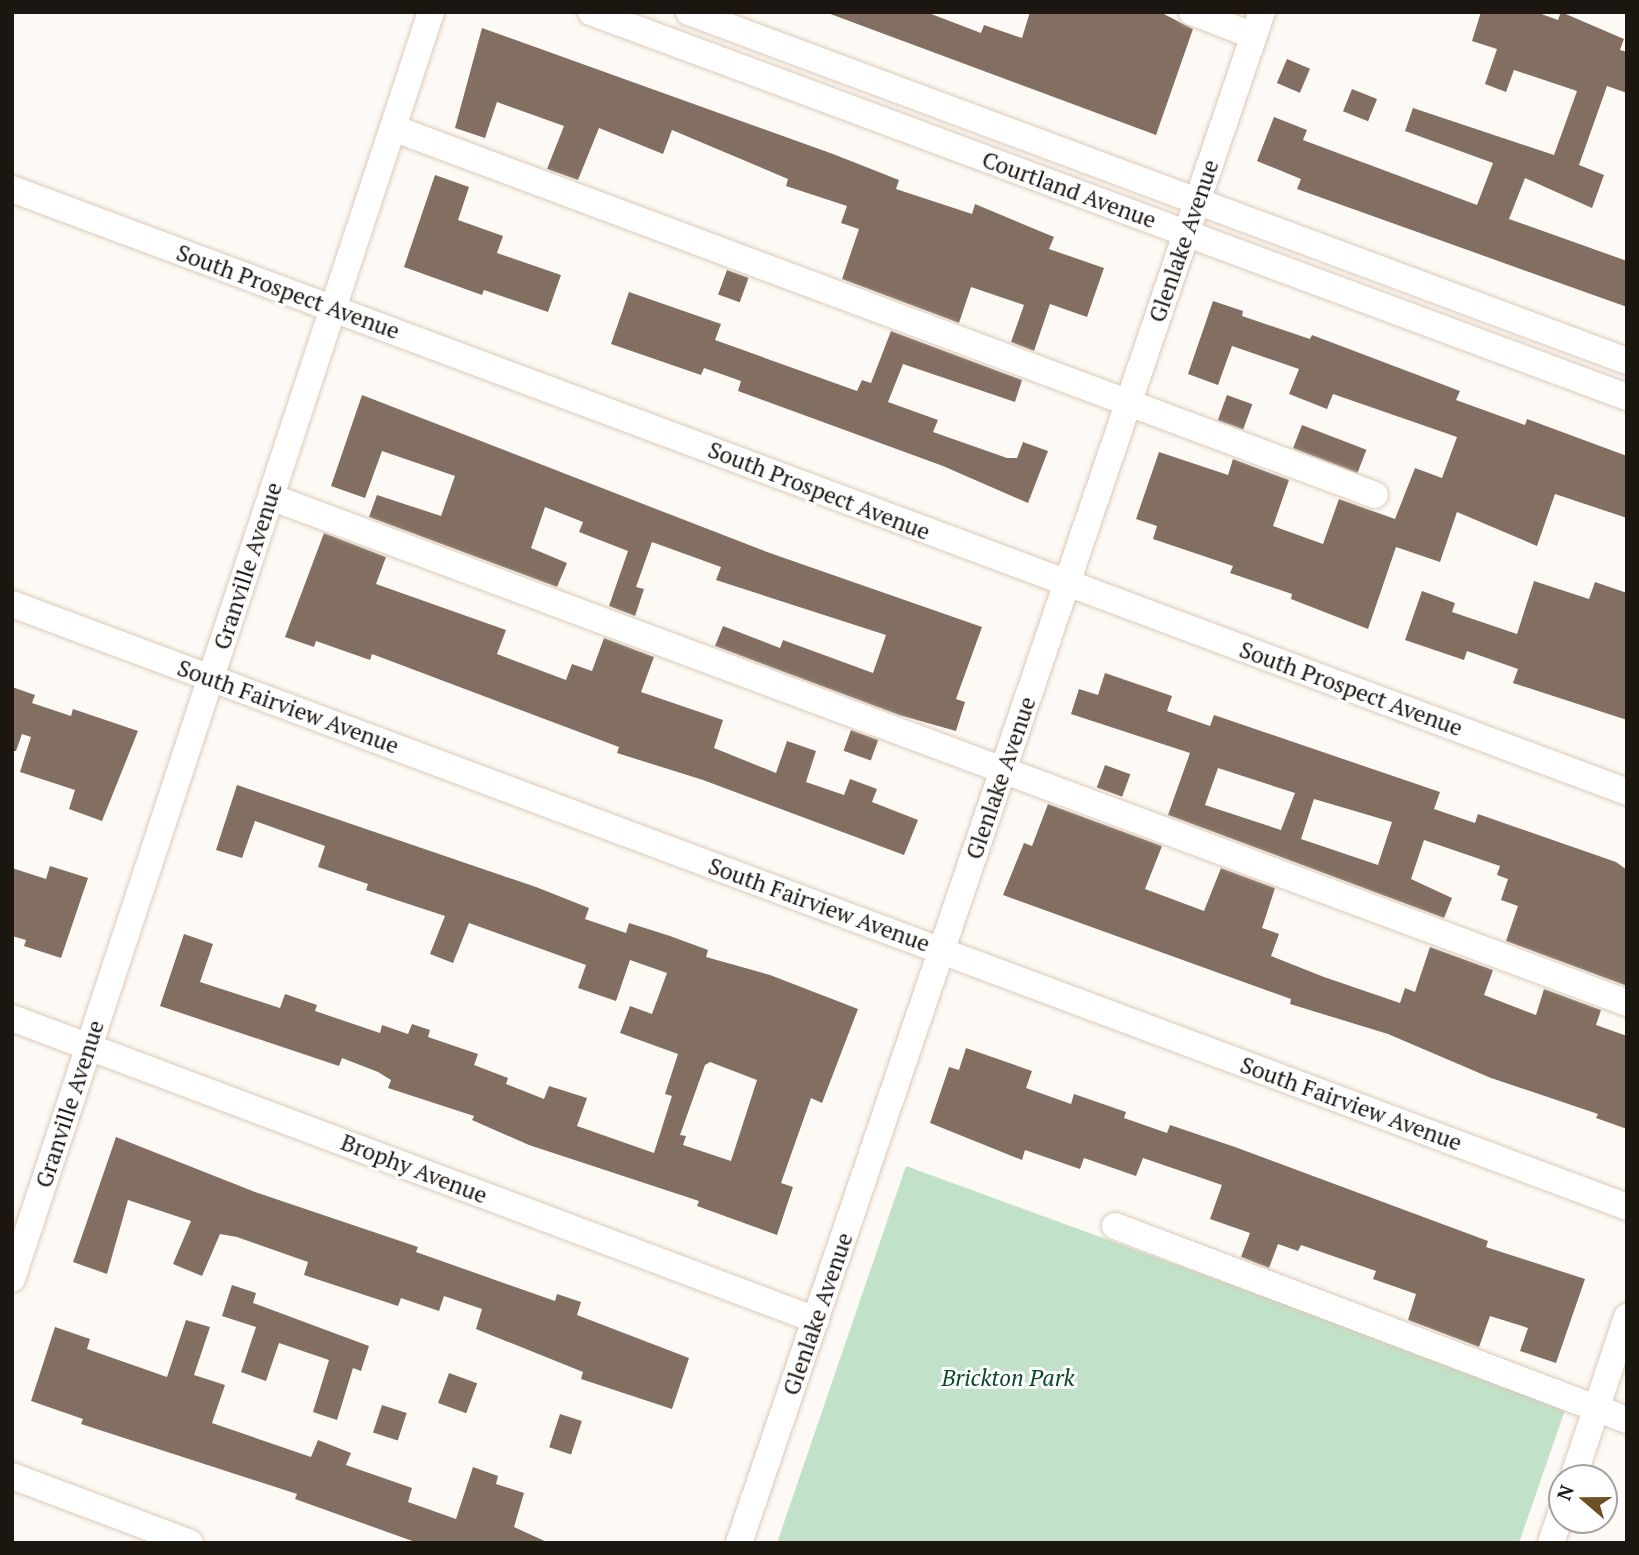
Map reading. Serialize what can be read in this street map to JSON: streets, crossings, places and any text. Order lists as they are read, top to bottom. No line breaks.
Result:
{"streets":{"street":["Courtland Avenue","Glenlake Avenue","South Prospect Avenue","Granville Avenue","South Fairview Avenue","Brophy Avenue"]},"crossings":[["Courtland Avenue","Glenlake Avenue"],["Glenlake Avenue","South Prospect Avenue"],["Glenlake Avenue","South Fairview Avenue"],["Glenlake Avenue","Brophy Avenue"],["South Prospect Avenue","Granville Avenue"],["Granville Avenue","South Fairview Avenue"],["Granville Avenue","Brophy Avenue"]],"parks":["Brickton Park"],"north":"left"}
